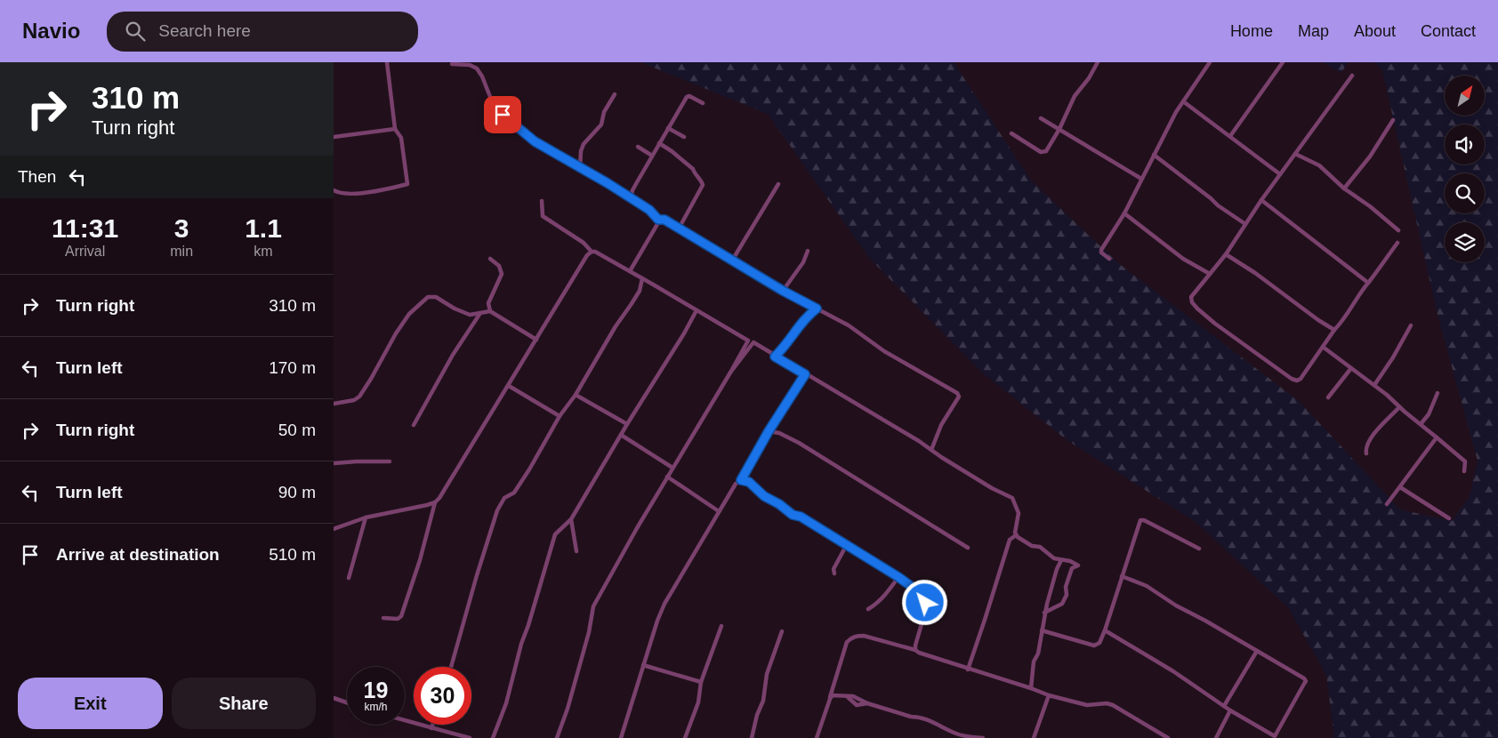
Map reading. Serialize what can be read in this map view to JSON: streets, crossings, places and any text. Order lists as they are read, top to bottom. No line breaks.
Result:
{"north":"top right","page":{"header":"Navio","search":"Search here","nav":["Home","Map","About","Contact"],"turn":["310 m","Turn right"],"then":"Then","eta":["11:31","Arrival","3","min","1.1","km"],"list":[{"name":"Turn right","value":"310 m"},{"name":"Turn left","value":"170 m"},{"name":"Turn right","value":"50 m"},{"name":"Turn left","value":"90 m"},{"name":"Arrive at destination","value":"510 m"}],"speed":"19 km/h","limit":"30","buttons":["Exit","Share"]}}
